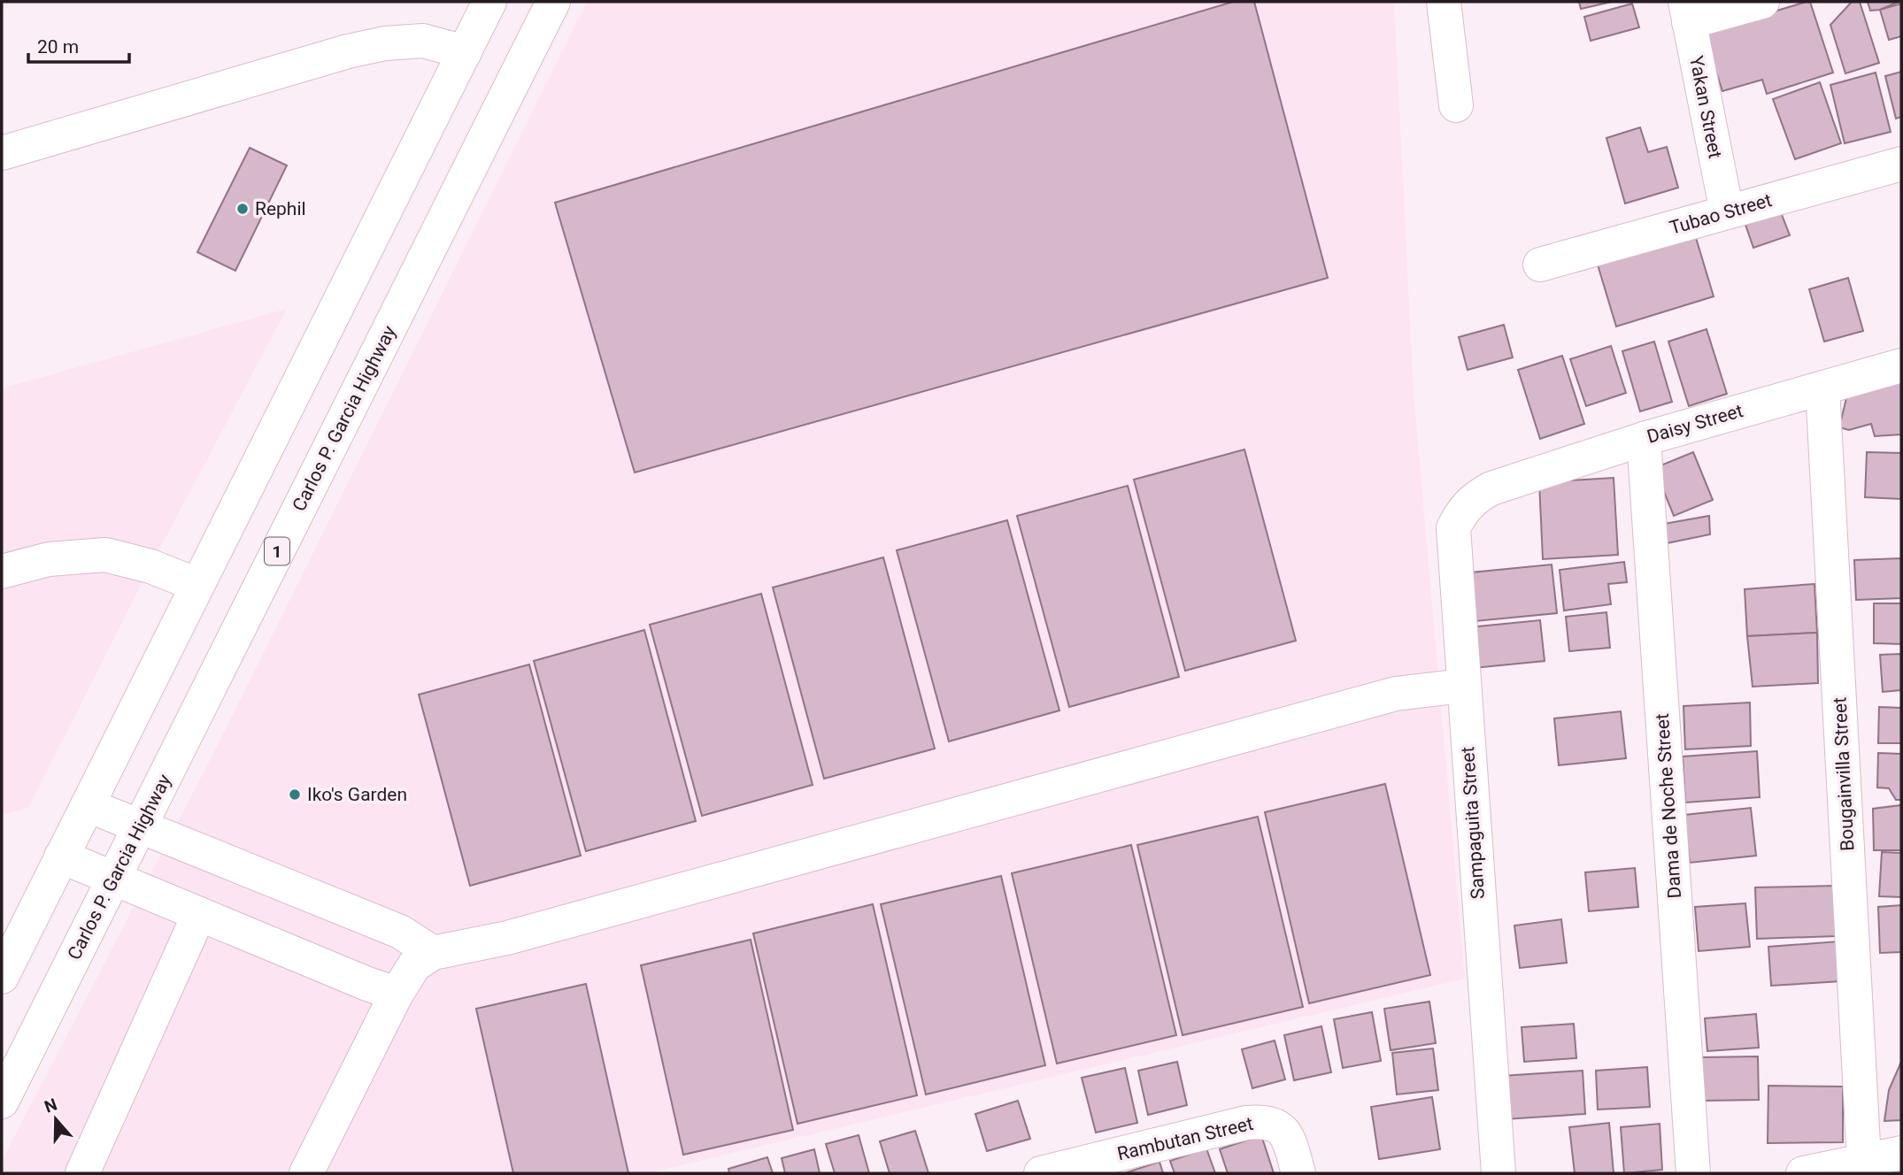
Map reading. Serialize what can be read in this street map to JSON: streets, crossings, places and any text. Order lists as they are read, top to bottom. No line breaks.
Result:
{"streets":{"main road":["Yakan Street","Tubao Street","Carlos P. Garcia Highway","Daisy Street","1","Bougainvilla Street","Dama de Noche Street","Sampaguita Street","Rambutan Street"]},"crossings":[["Yakan Street","Tubao Street"],["Daisy Street","Bougainvilla Street"],["Daisy Street","Dama de Noche Street"],["Daisy Street","Sampaguita Street"]],"places":["Rephil","Iko's Garden"],"scale_bar":"20 m","north":"top"}
